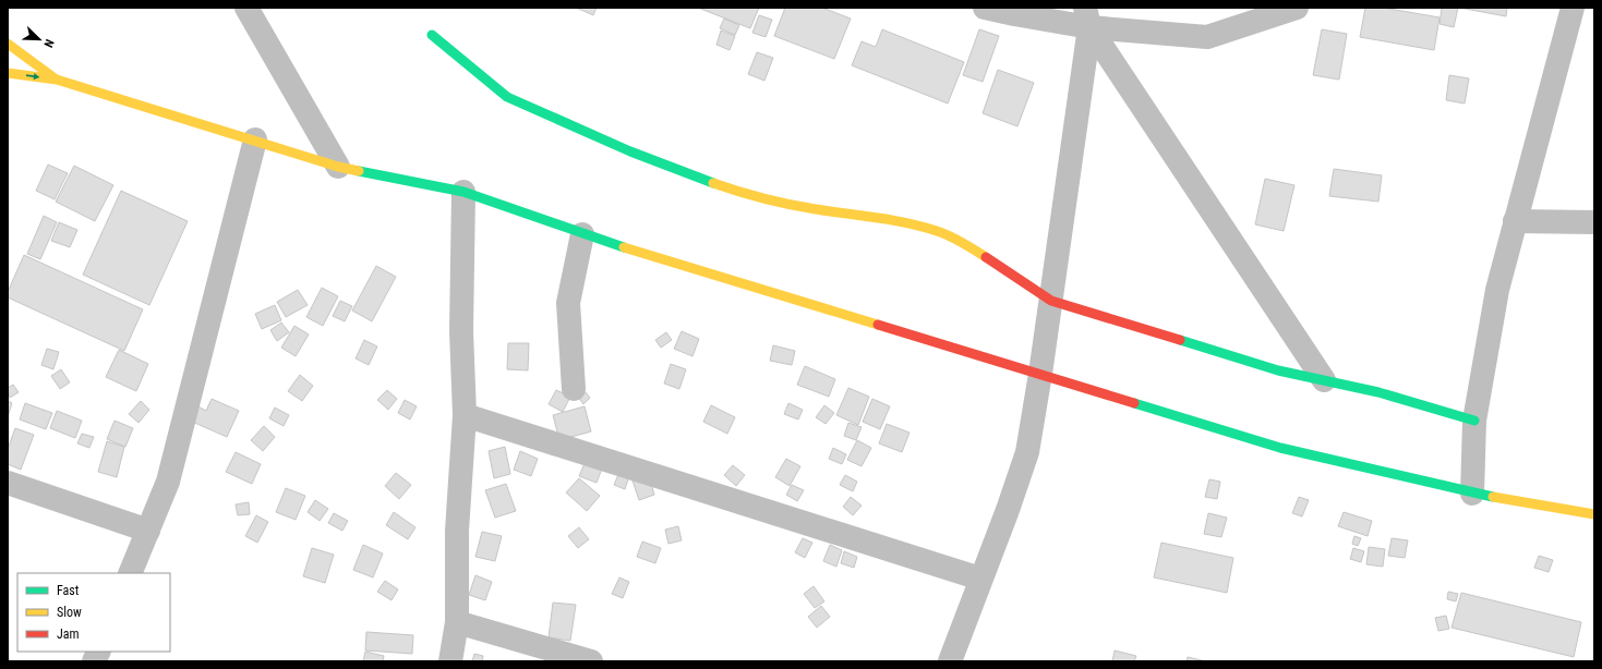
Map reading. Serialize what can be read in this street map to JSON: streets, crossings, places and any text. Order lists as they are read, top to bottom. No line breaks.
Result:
{"legend":["Fast","Slow","Jam"],"north":"bottom right"}
